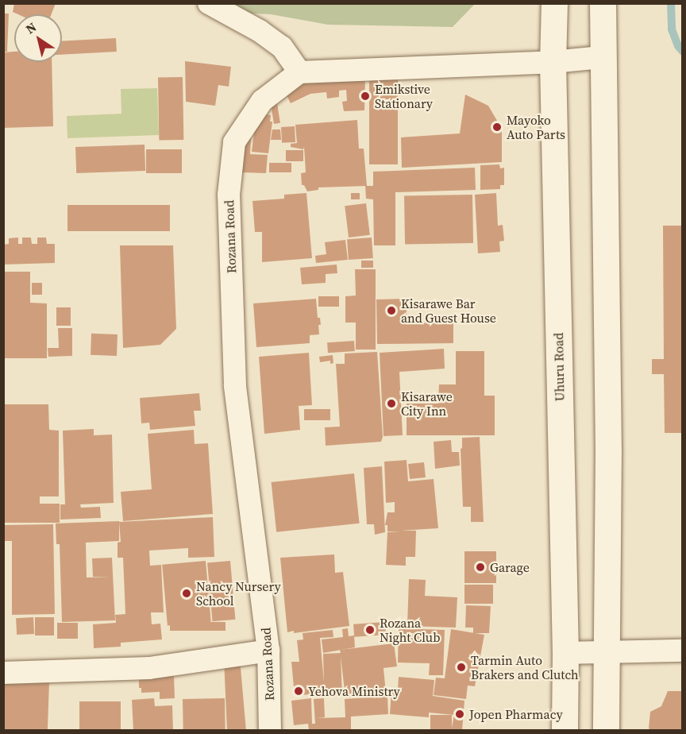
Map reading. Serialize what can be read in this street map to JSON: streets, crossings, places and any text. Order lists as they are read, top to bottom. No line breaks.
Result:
{"streets":{"main road":["Uhuru Road"],"street":["Rozana Road"]},"places":["Emikstive Stationary","Mayoko Auto Parts","Kisarawe Bar and Guest House","Kisarawe City Inn","Garage","Nancy Nursery School","Rozana Night Club","Tarmin Auto Brakers and Clutch","Yehova Ministry","Jopen Pharmacy"],"north":"top left"}
